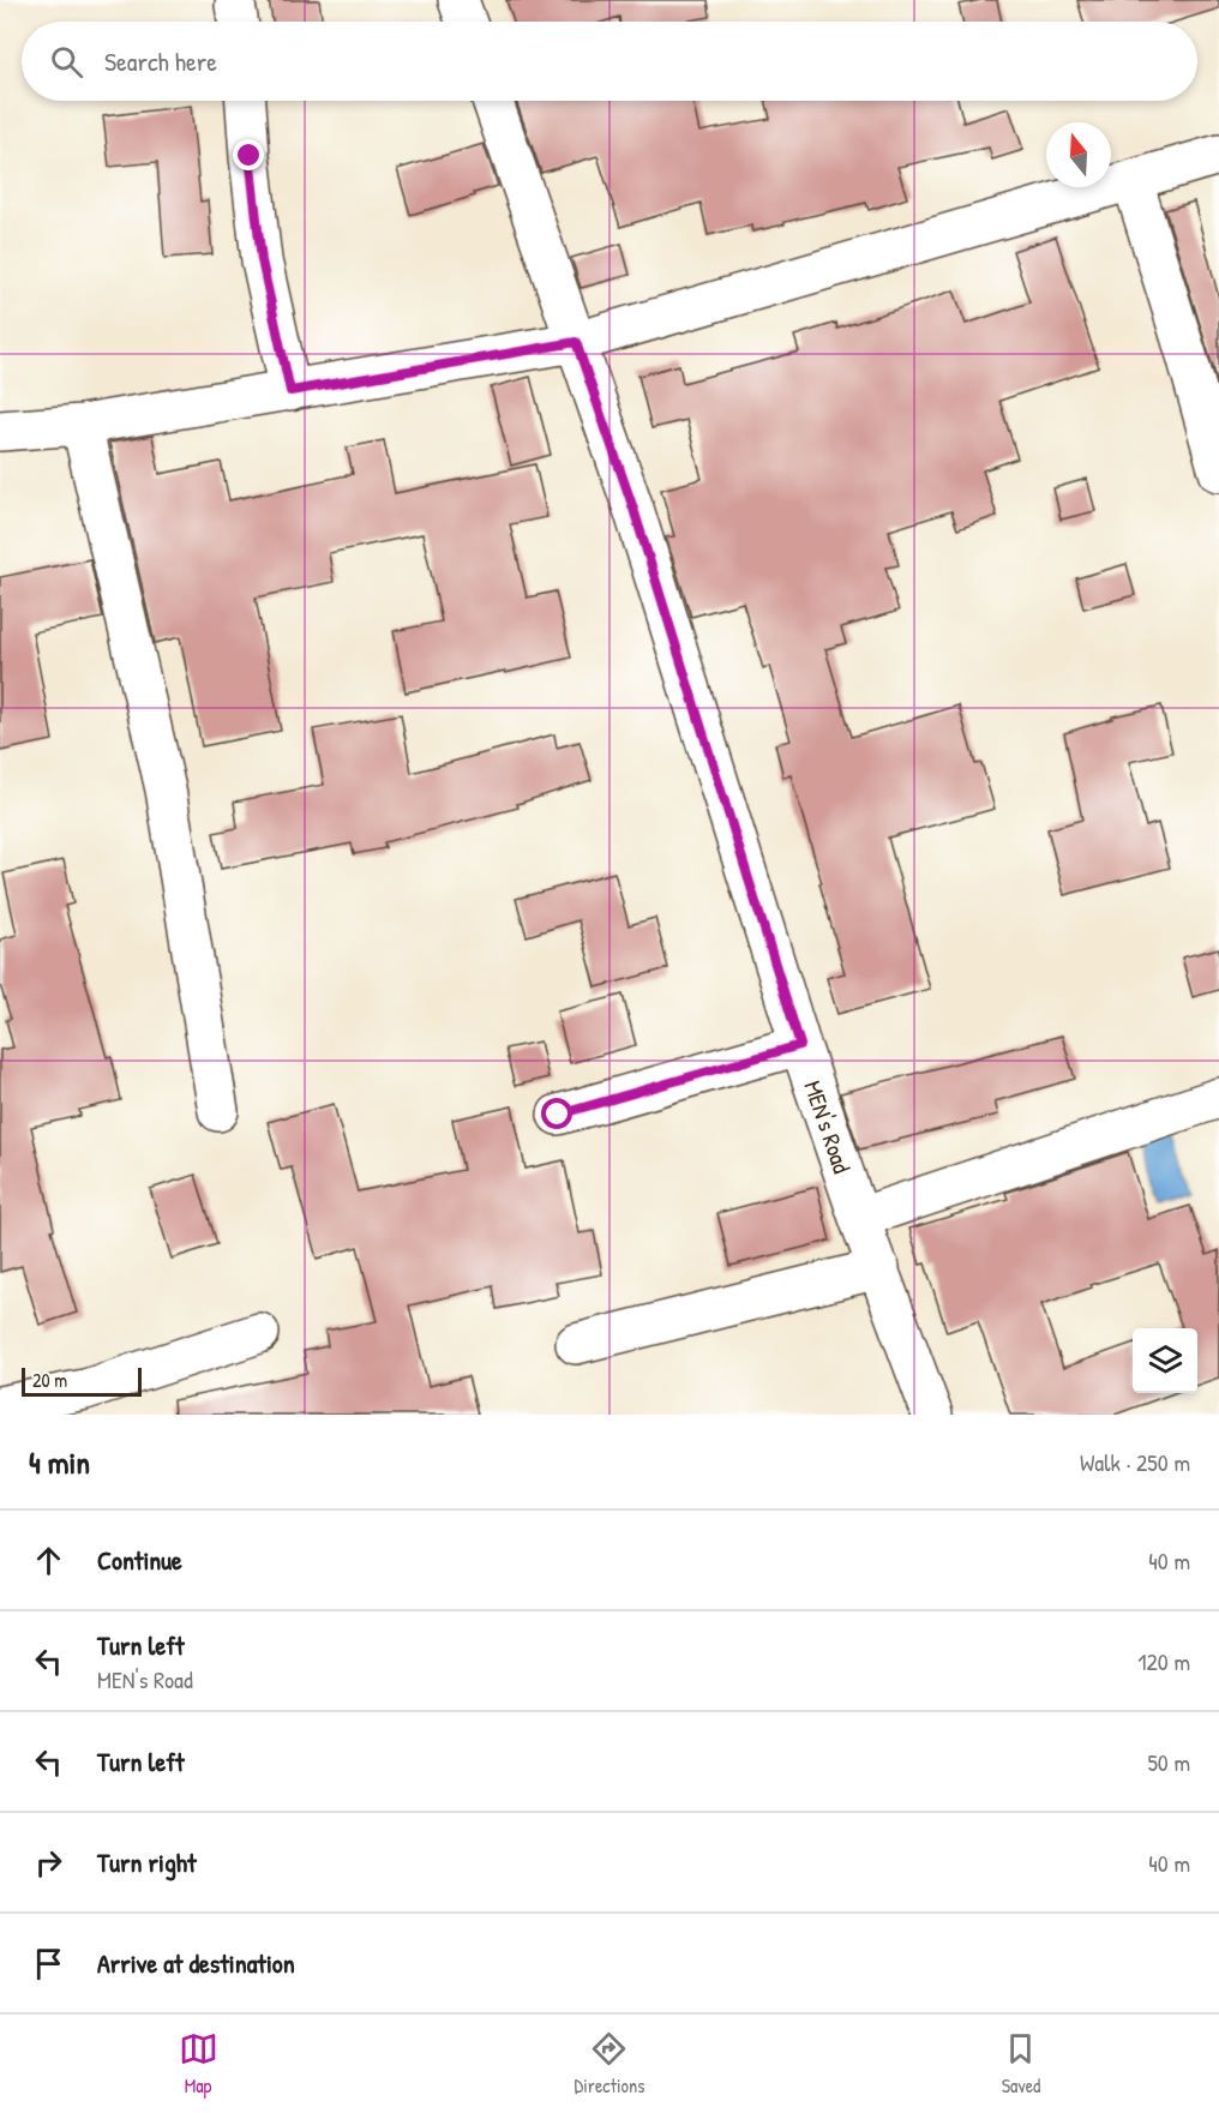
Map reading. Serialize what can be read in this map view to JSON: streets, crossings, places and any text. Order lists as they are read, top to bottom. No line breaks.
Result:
{"streets":{"street":["MEN's Road"]},"scale_bar":"20 m","north":"top","page":{"search":"Search here","scale":"20 m","heading":["4 min","Walk · 250 m"],"list":[["Continue","40 m"],["Turn left","MEN's Road","120 m"],["Turn left","50 m"],["Turn right","40 m"],"Arrive at destination"],"nav":["Map","Directions","Saved"]}}
